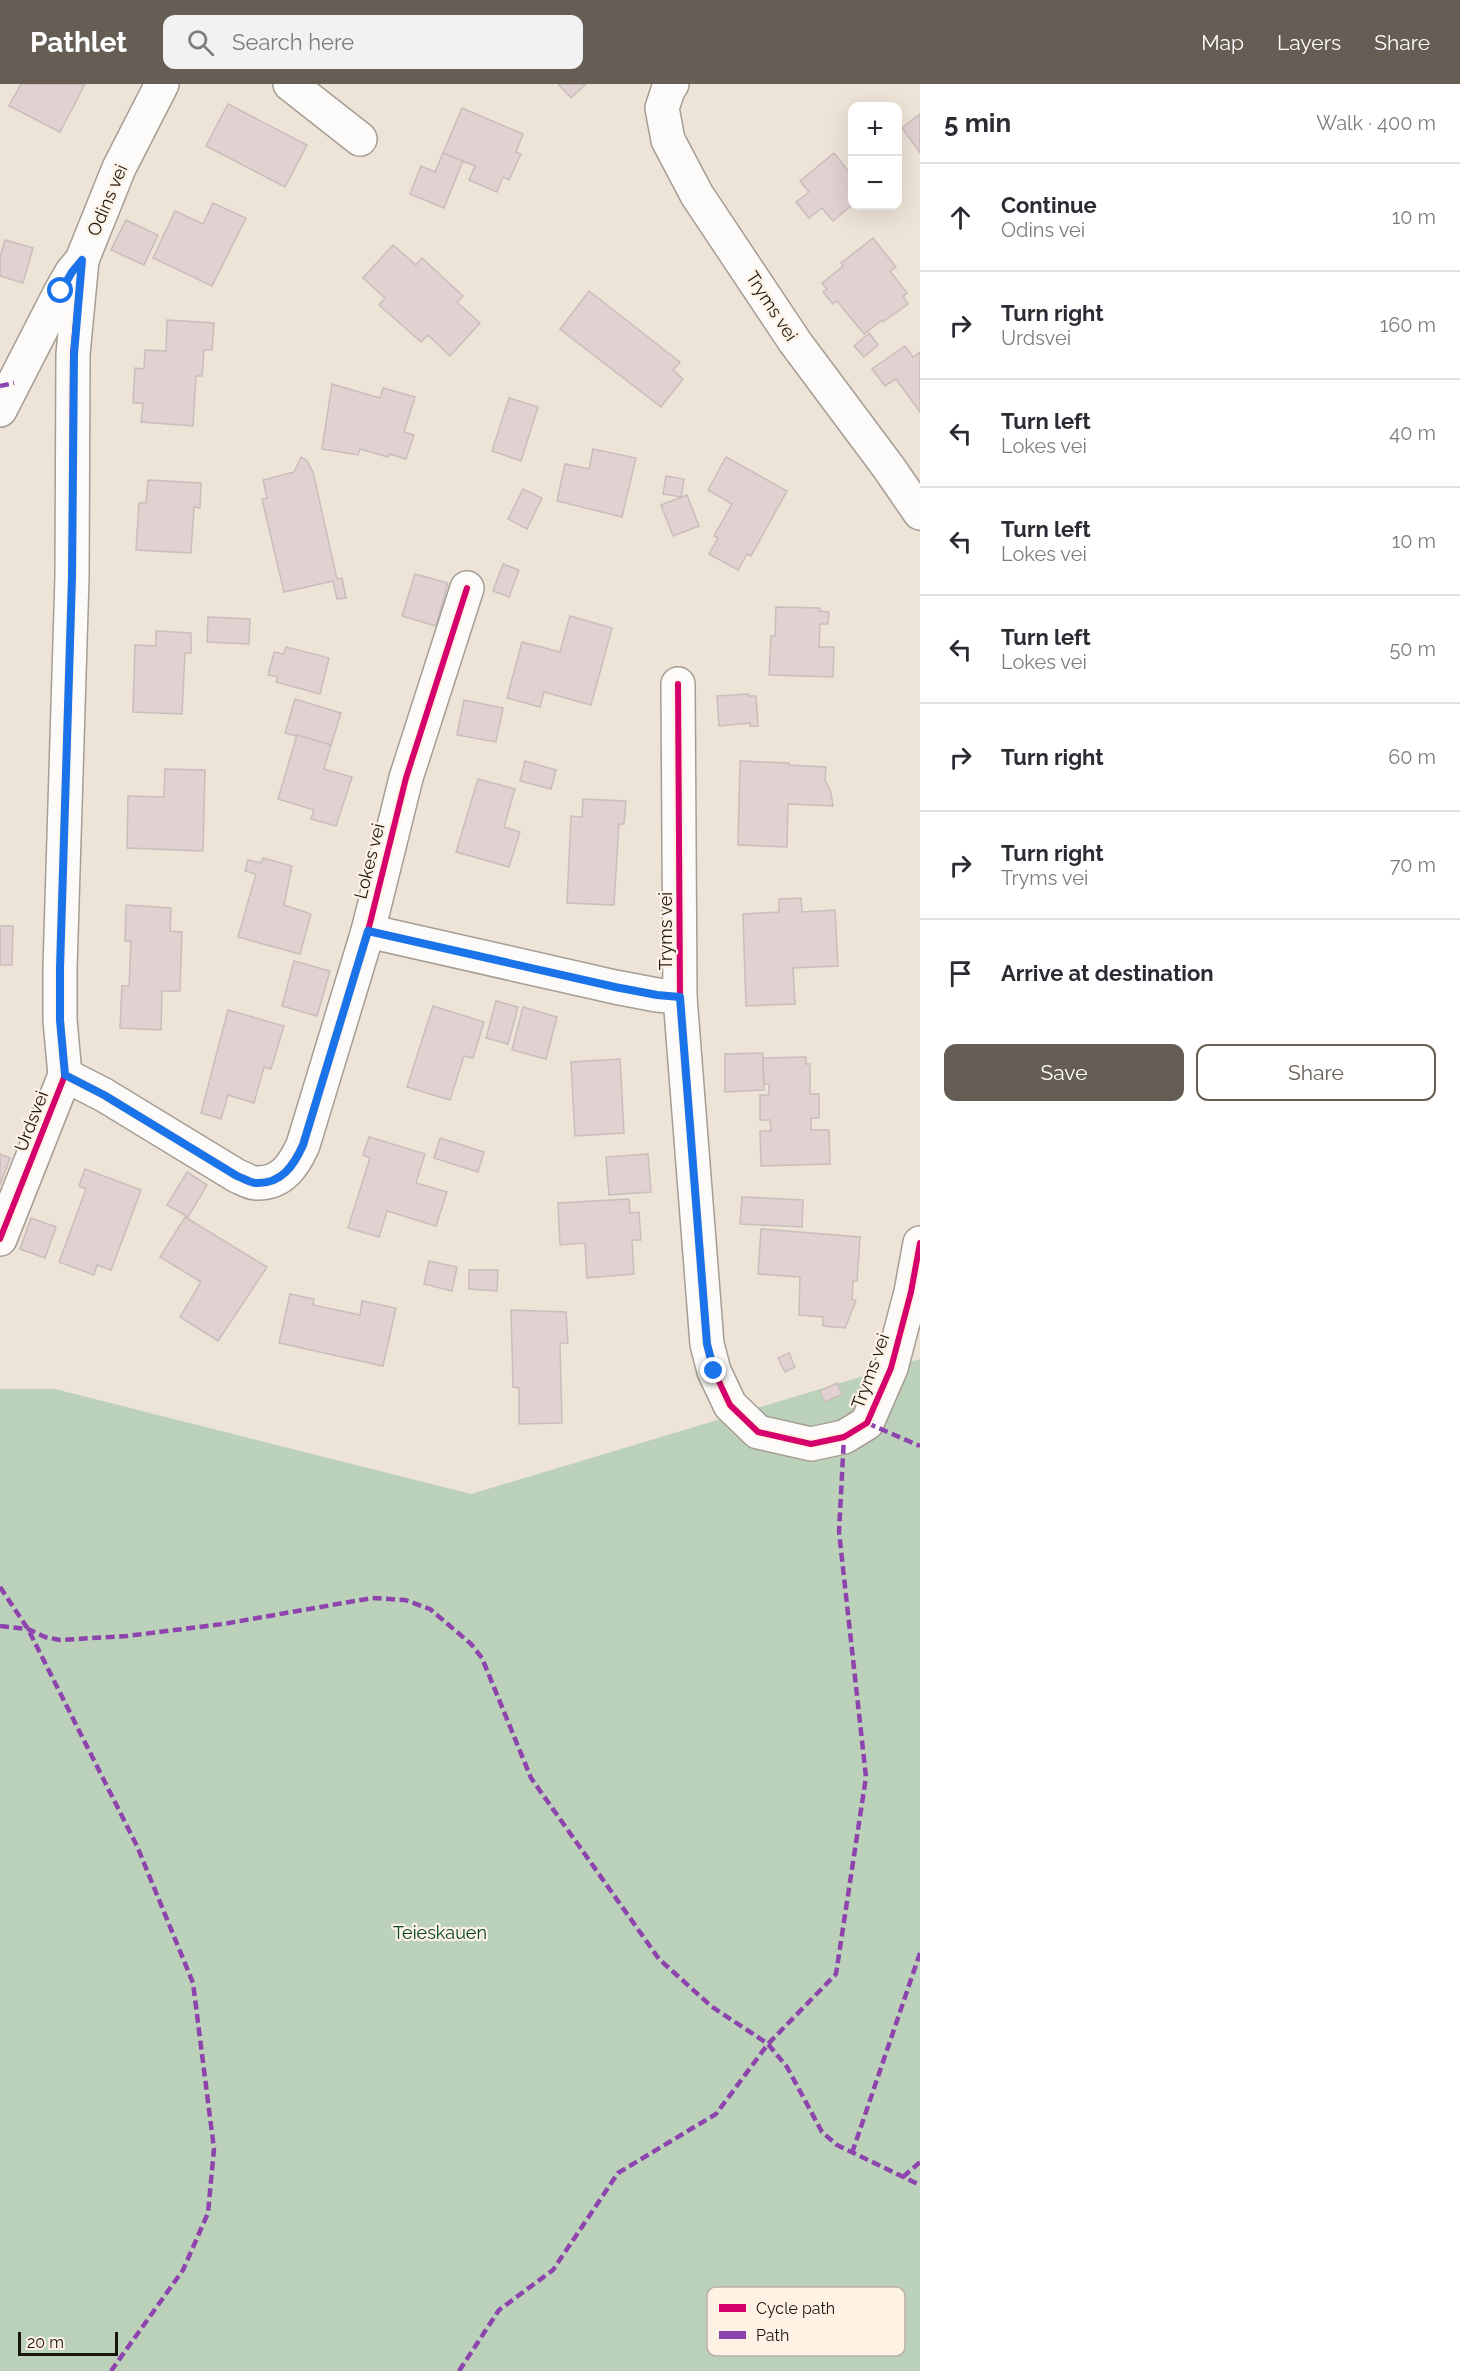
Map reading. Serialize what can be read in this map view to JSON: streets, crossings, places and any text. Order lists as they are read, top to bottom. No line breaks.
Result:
{"streets":{"street":["Odins vei","Tryms vei","Lokes vei","Urdsvei"]},"crossings":[["Odins vei","Urdsvei"],["Lokes vei","Urdsvei"]],"parks":["Teieskauen"],"legend":["Cycle path","Path"],"scale_bar":"20 m","page":{"header":"Pathlet","search":"Search here","nav":["Map","Layers","Share"],"heading":["5 min","Walk · 400 m"],"map_buttons":["+","−"],"list":[["Continue","Odins vei","10 m"],["Turn right","Urdsvei","160 m"],["Turn left","Lokes vei","40 m"],["Turn left","Lokes vei","10 m"],["Turn left","Lokes vei","50 m"],["Turn right","60 m"],["Turn right","Tryms vei","70 m"],"Arrive at destination"],"buttons":["Save","Share"],"scale":"20 m"}}
